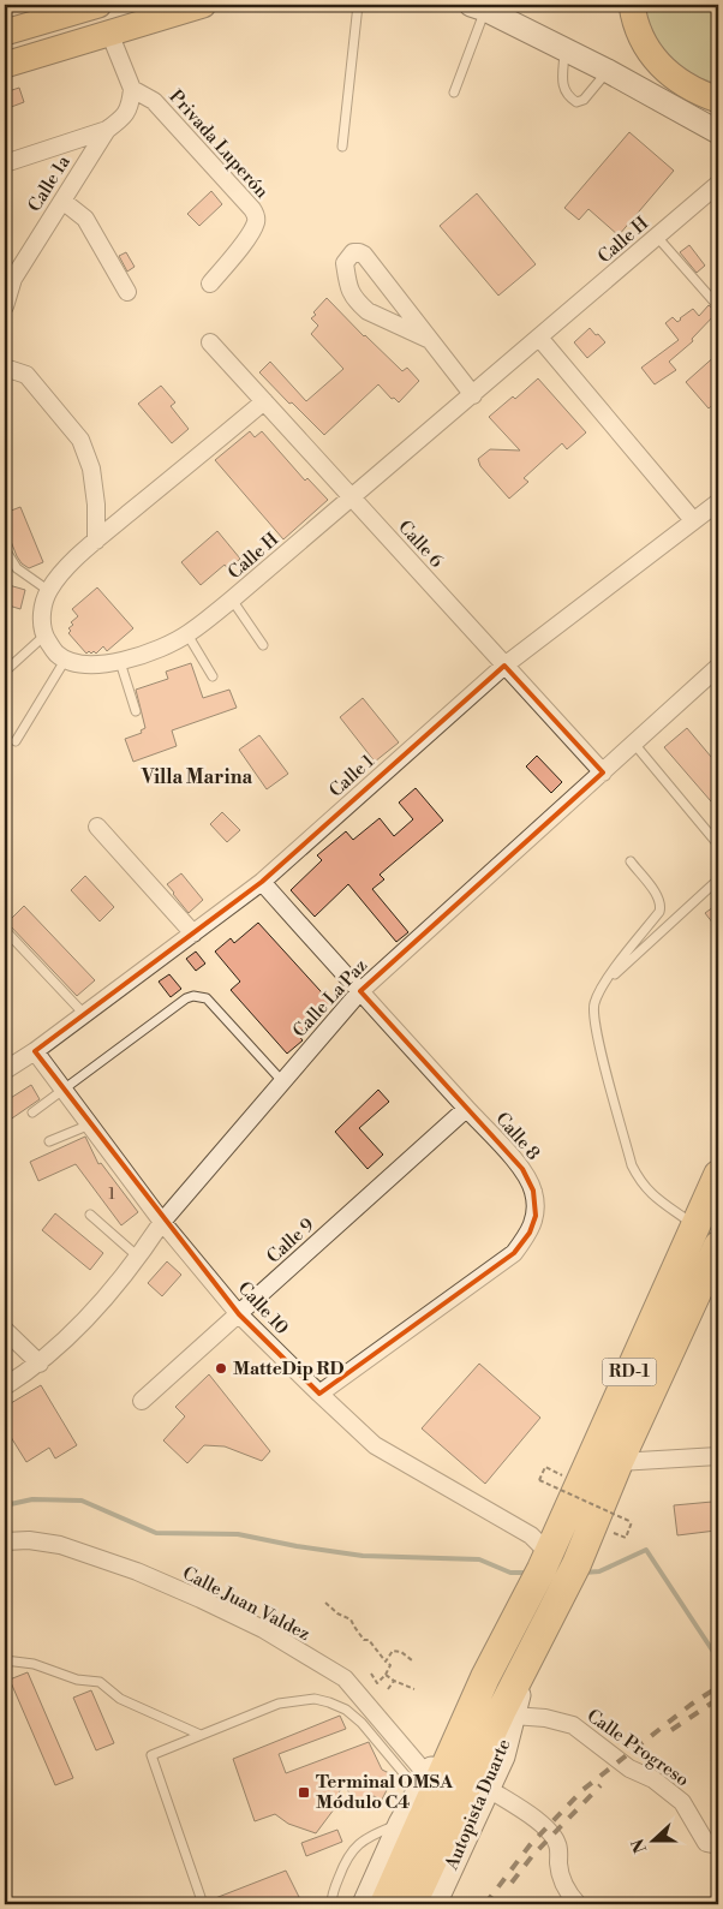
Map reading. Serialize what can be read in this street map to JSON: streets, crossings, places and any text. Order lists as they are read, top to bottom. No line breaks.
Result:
{"streets":{"highway":["RD-1","Autopista Duarte"],"street":["Privada Luperón","Calle 1a","Calle H","Calle 6","Calle 1","Calle La Paz","Calle 8","Calle 9","Calle 10","Calle Juan Valdez","Calle Progreso"]},"crossings":[["Privada Luperón","Calle 1a"],["Calle H","Calle 6"],["Calle 6","Calle 1"],["Calle 6","Calle La Paz"],["Calle 1","Calle 8"],["Calle 1","Calle 10"],["Calle La Paz","Calle 8"],["Calle La Paz","Calle 10"],["Calle 8","Calle 9"],["Calle 8","Calle 10"],["Calle 9","Calle 10"],["Calle 10","RD-1"],["RD-1","Autopista Duarte"],["Calle Progreso","Autopista Duarte"]],"districts":["Villa Marina"],"places":{"other":["MatteDip RD"],"transit":["Terminal OMSA Módulo C4"]},"house_numbers":["1"],"north":"left"}
